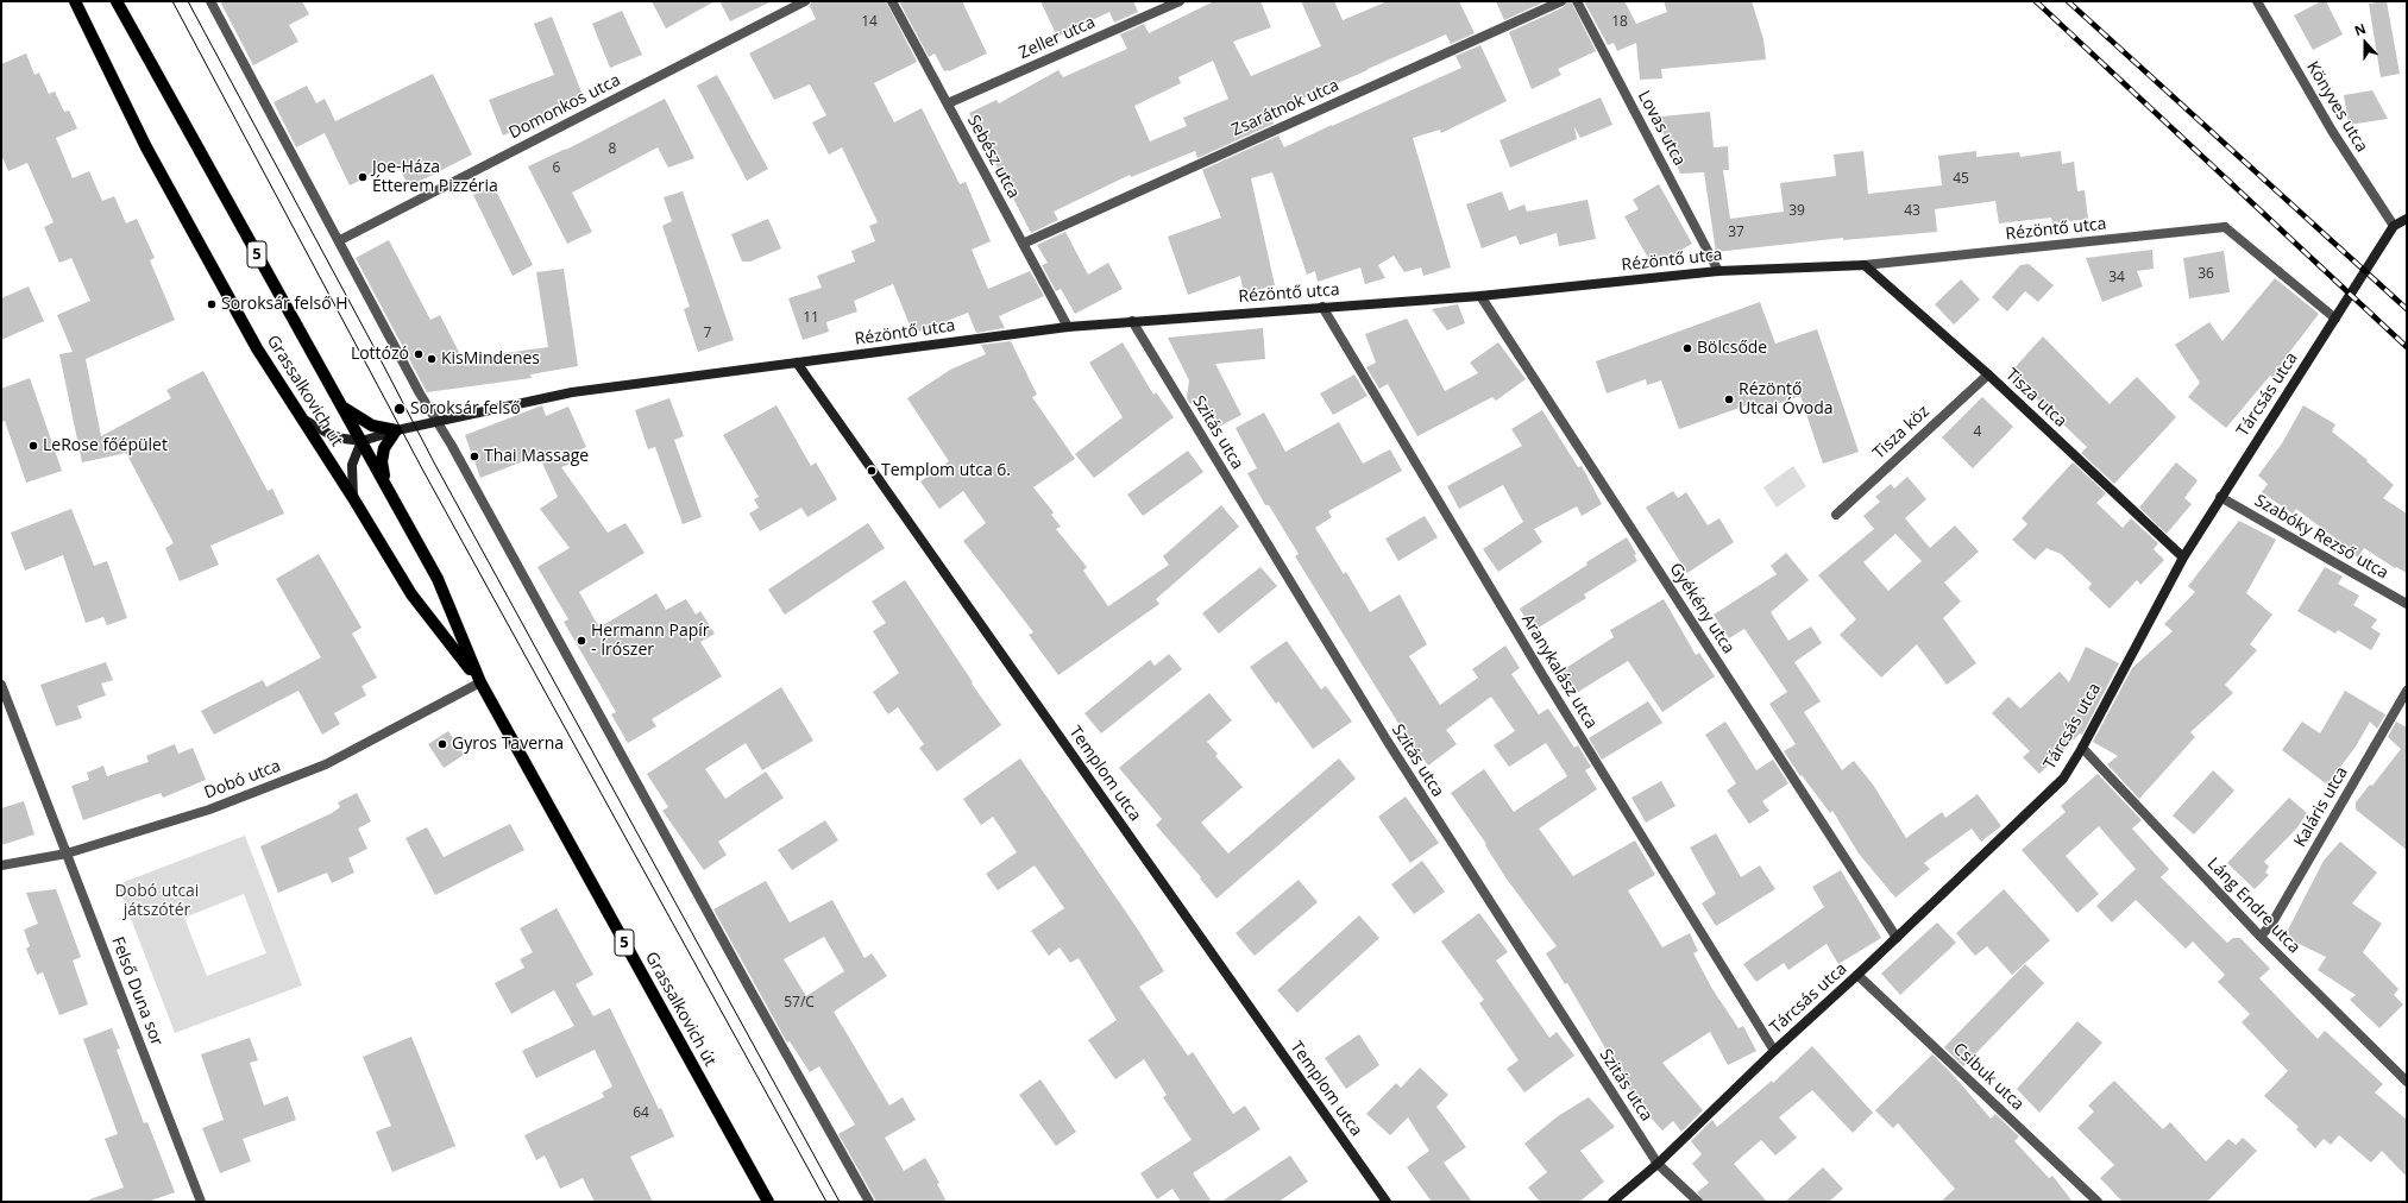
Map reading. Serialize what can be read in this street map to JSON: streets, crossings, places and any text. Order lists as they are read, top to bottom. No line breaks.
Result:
{"streets":{"main road":["Rézöntő utca","5","Grassalkovich út","Tárcsás utca","Tisza utca","Templom utca"],"street":["Zeller utca","Domonkos utca","Könyves utca","Zsarátnok utca","Lovas utca","Sebész utca","Szitás utca","Tisza köz","Szabóky Rezső utca","Gyékény utca","Aranykalász utca","Dobó utca","Kaláris utca","Láng Endre utca","Felső Duna sor","Csibuk utca"]},"crossings":[["Zeller utca","Sebész utca"],["Könyves utca","Tárcsás utca"],["Zsarátnok utca","Sebész utca"],["Lovas utca","Rézöntő utca"],["Sebész utca","Rézöntő utca"],["Rézöntő utca","Grassalkovich út"],["Rézöntő utca","Tárcsás utca"],["Rézöntő utca","Tisza utca"],["Rézöntő utca","Szitás utca"],["Rézöntő utca","Gyékény utca"],["Rézöntő utca","Aranykalász utca"],["Rézöntő utca","Templom utca"],["Grassalkovich út","Dobó utca"],["Tárcsás utca","Tisza utca"],["Tárcsás utca","Szitás utca"],["Tárcsás utca","Szabóky Rezső utca"],["Tárcsás utca","Gyékény utca"],["Tárcsás utca","Aranykalász utca"],["Tárcsás utca","Láng Endre utca"],["Tárcsás utca","Csibuk utca"],["Tisza utca","Tisza köz"],["Dobó utca","Felső Duna sor"],["Kaláris utca","Láng Endre utca"]],"parks":["Dobó utcai játszótér"],"places":["Joe-Háza Étterem Pizzéria","Soroksár felső H","Bölcsőde","Lottózó","KisMindenes","Rézöntő Utcai Óvoda","Soroksár felső","LeRose főépület","Thai Massage","Templom utca 6.","Hermann Papír - Írószer","Gyros Taverna"],"house_numbers":["14","18","8","6","45","39","43","37","36","34","11","7","4","57/C","64"],"north":"top"}
